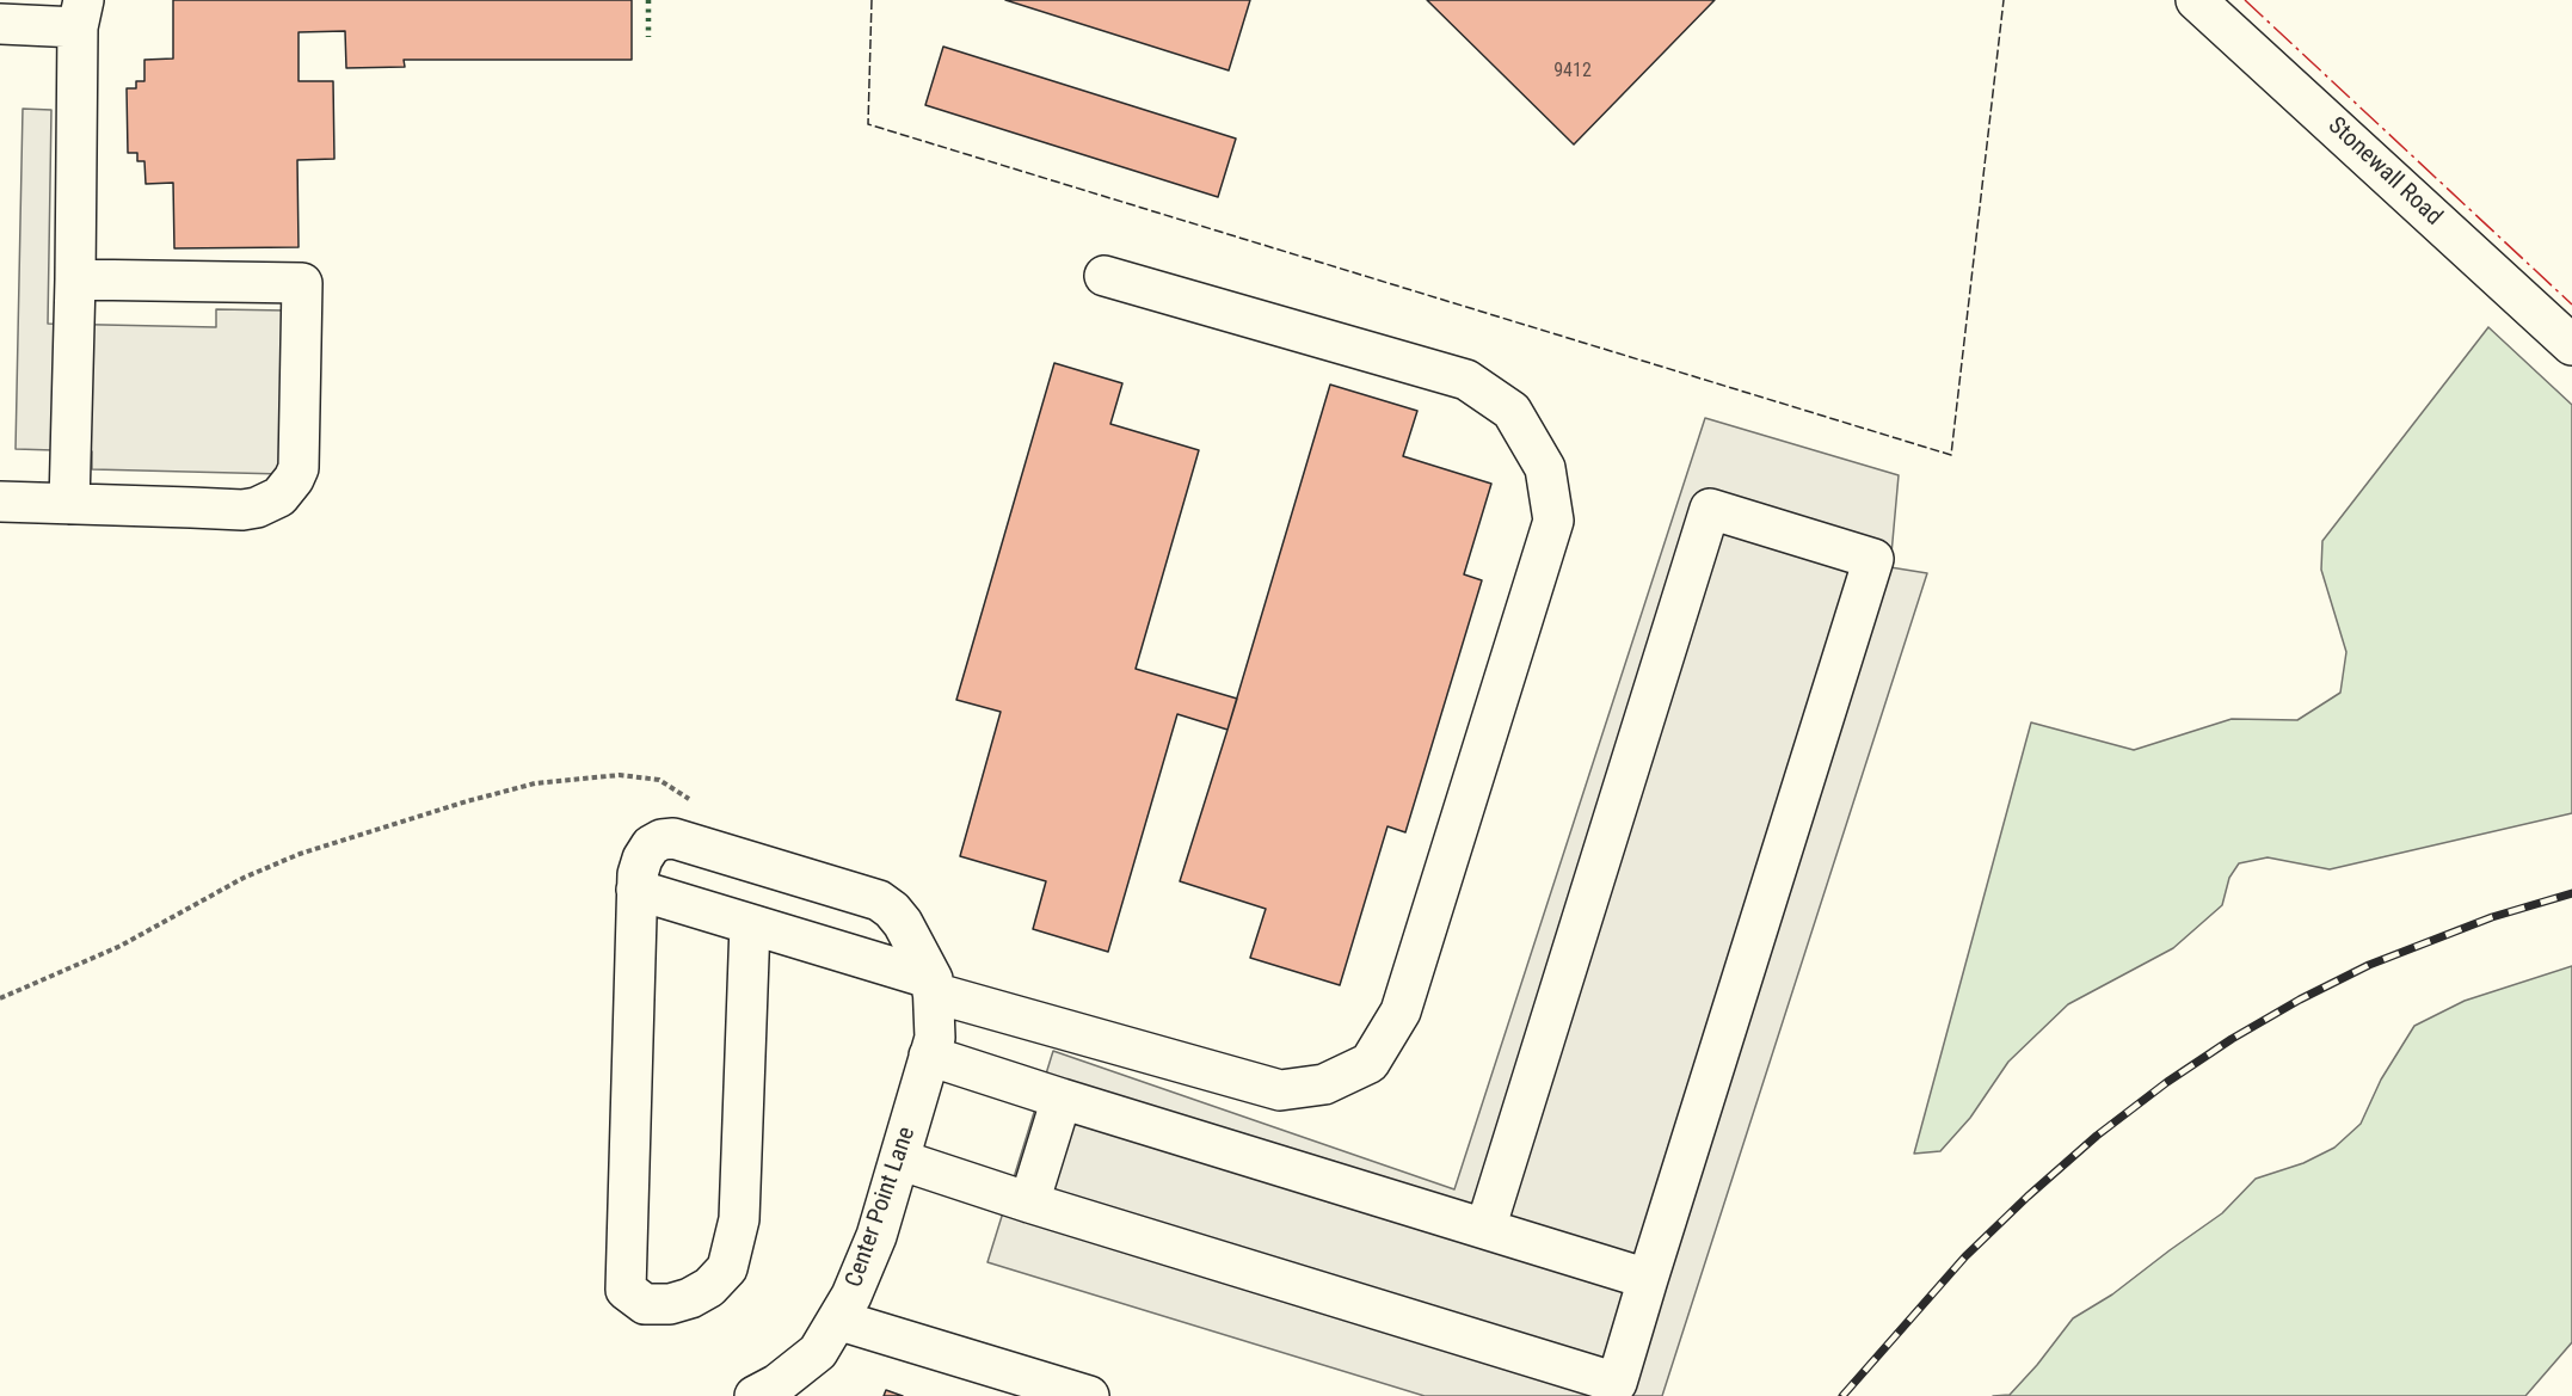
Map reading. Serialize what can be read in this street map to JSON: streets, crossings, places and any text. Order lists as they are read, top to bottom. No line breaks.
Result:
{"streets":{"street":["Stonewall Road","Center Point Lane"]},"house_numbers":["9412"]}
